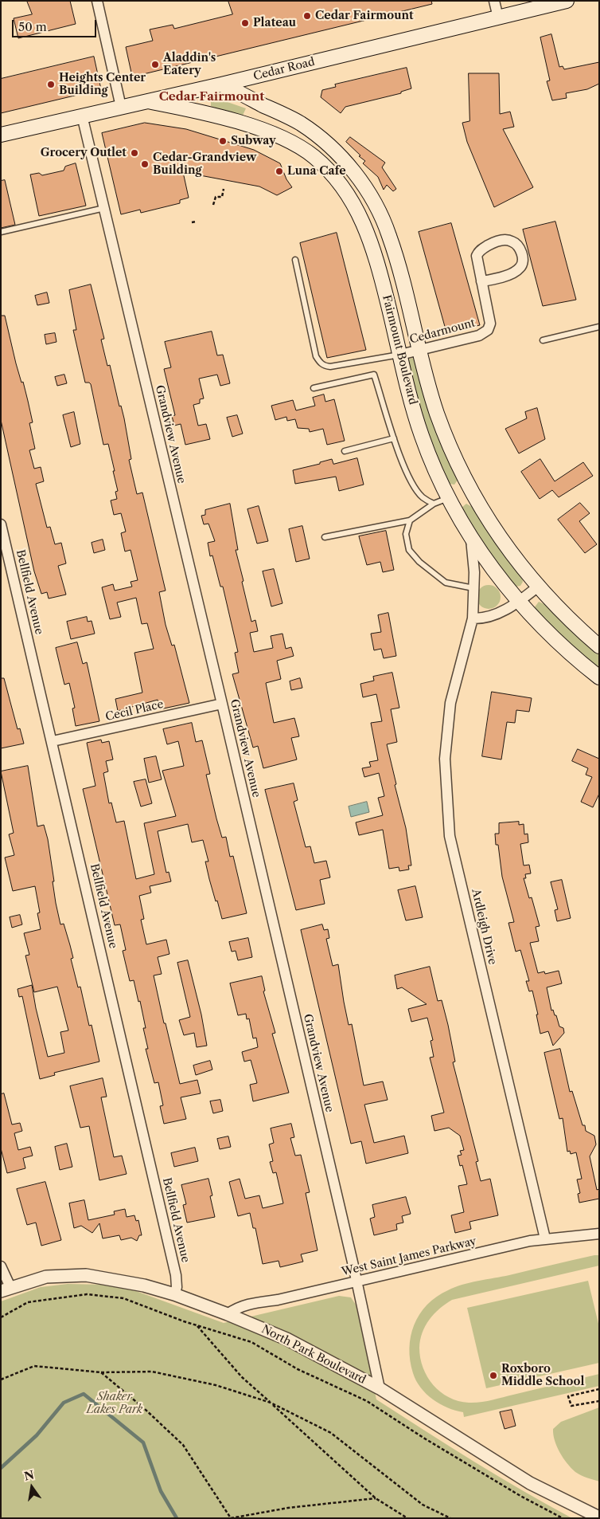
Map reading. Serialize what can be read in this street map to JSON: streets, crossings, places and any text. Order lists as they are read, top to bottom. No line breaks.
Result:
{"streets":{"main road":["Cedar Road","Fairmount Boulevard"],"street":["Cedarmount","Grandview Avenue","Bellfield Avenue","Cecil Place","Ardleigh Drive","West Saint James Parkway","North Park Boulevard"]},"crossings":[["Cedar Road","Fairmount Boulevard"],["Cedar Road","Grandview Avenue"],["Cedarmount","Fairmount Boulevard"],["Fairmount Boulevard","Ardleigh Drive"],["Grandview Avenue","Cecil Place"],["Grandview Avenue","West Saint James Parkway"],["Grandview Avenue","North Park Boulevard"],["Bellfield Avenue","Cecil Place"],["Bellfield Avenue","North Park Boulevard"],["Ardleigh Drive","West Saint James Parkway"],["West Saint James Parkway","North Park Boulevard"]],"districts":["Cedar Fairmount"],"parks":["Shaker Lakes Park"],"places":["Cedar Fairmount","Plateau","Aladdin's Eatery","Heights Center Building","Subway","Grocery Outlet","Cedar-Grandview Building","Luna Cafe","Roxboro Middle School"],"scale_bar":"50 m","north":"top"}
